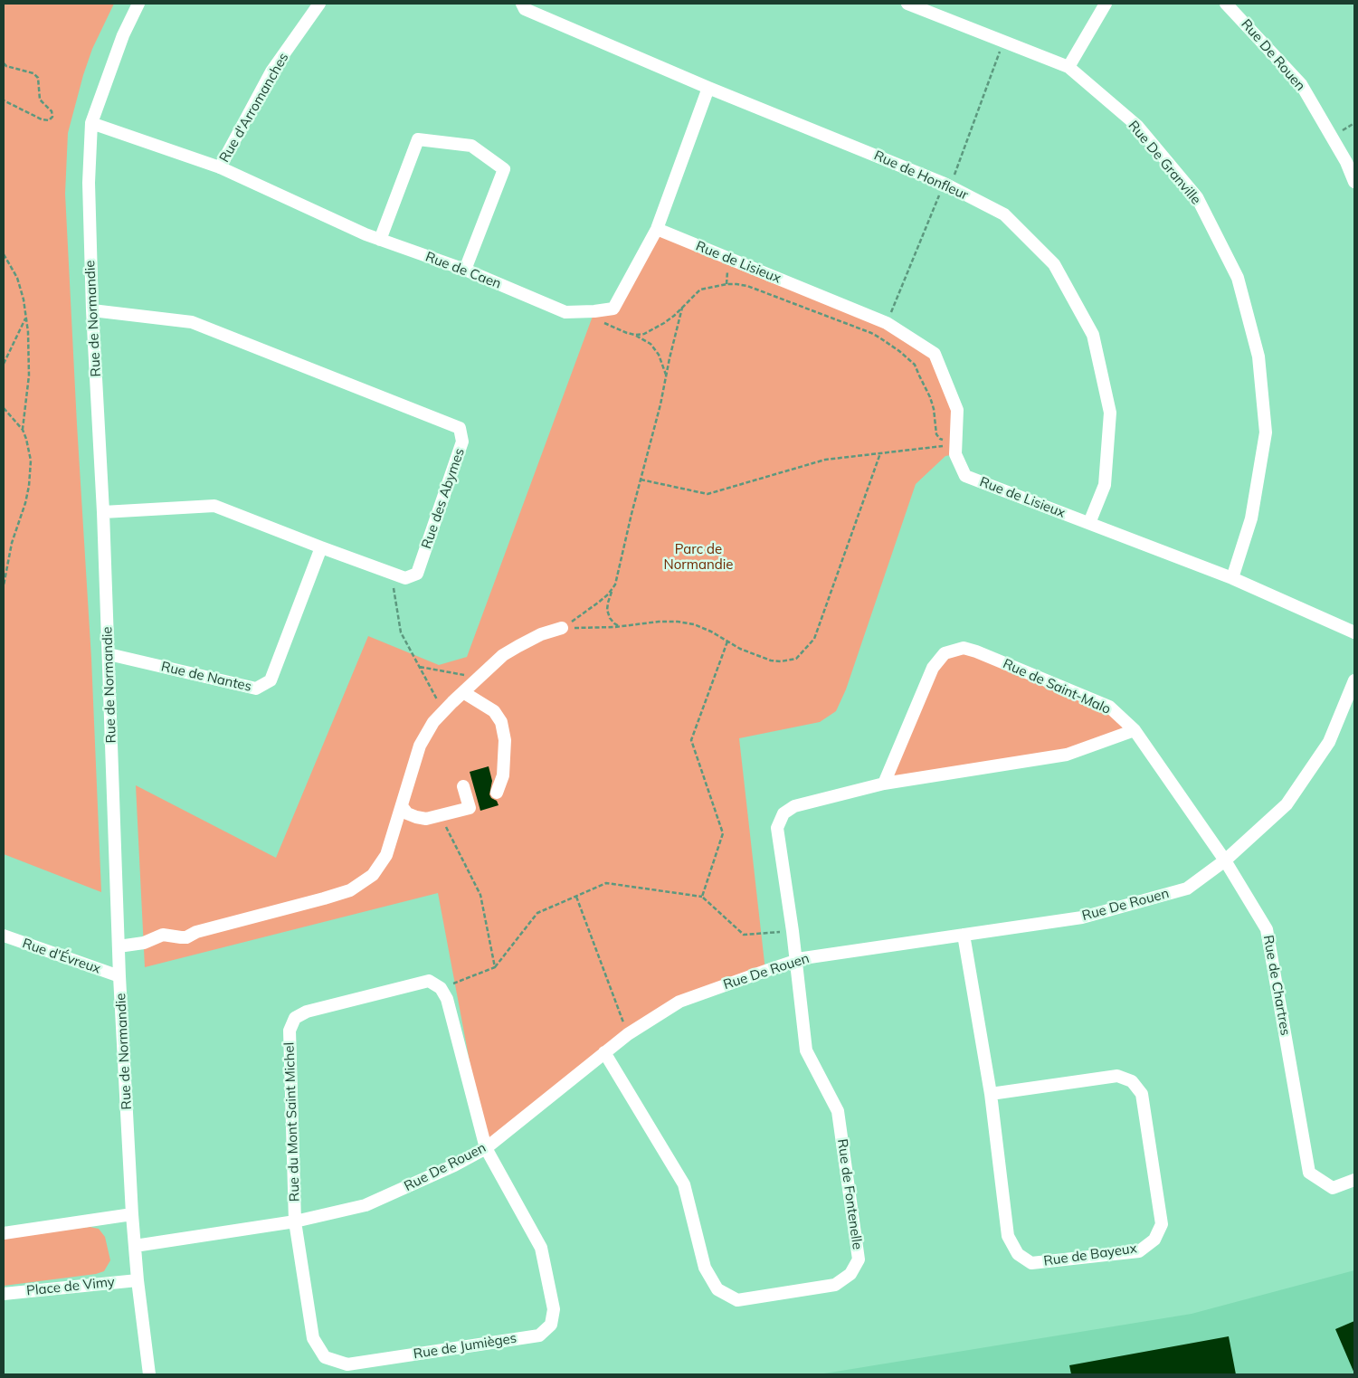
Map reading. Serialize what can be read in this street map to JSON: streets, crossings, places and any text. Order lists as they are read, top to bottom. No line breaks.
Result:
{"streets":{"street":["Rue De Rouen","Rue d'Arromanches","Rue De Granville","Rue de Honfleur","Rue de Lisieux","Rue de Caen","Rue de Normandie","Rue des Abymes","Rue de Nantes","Rue de Saint-Malo","Rue d'Évreux","Rue de Chartres","Rue du Mont Saint Michel","Rue de Fontenelle","Rue de Bayeux","Place de Vimy","Rue de Jumièges"]},"crossings":[["Rue De Rouen","Rue de Normandie"],["Rue De Rouen","Rue de Chartres"],["Rue De Rouen","Rue du Mont Saint Michel"],["Rue De Rouen","Rue de Fontenelle"],["Rue De Rouen","Rue de Bayeux"],["Rue De Rouen","Rue de Jumièges"],["Rue d'Arromanches","Rue de Caen"],["Rue De Granville","Rue de Lisieux"],["Rue de Honfleur","Rue de Lisieux"],["Rue de Honfleur","Rue de Caen"],["Rue de Lisieux","Rue de Caen"],["Rue de Caen","Rue de Normandie"],["Rue de Normandie","Rue des Abymes"],["Rue de Normandie","Rue de Nantes"],["Rue de Normandie","Rue d'Évreux"],["Rue de Normandie","Place de Vimy"],["Rue des Abymes","Rue de Nantes"],["Rue de Saint-Malo","Rue de Chartres"],["Rue du Mont Saint Michel","Rue de Jumièges"]],"parks":["Parc de Normandie"]}
